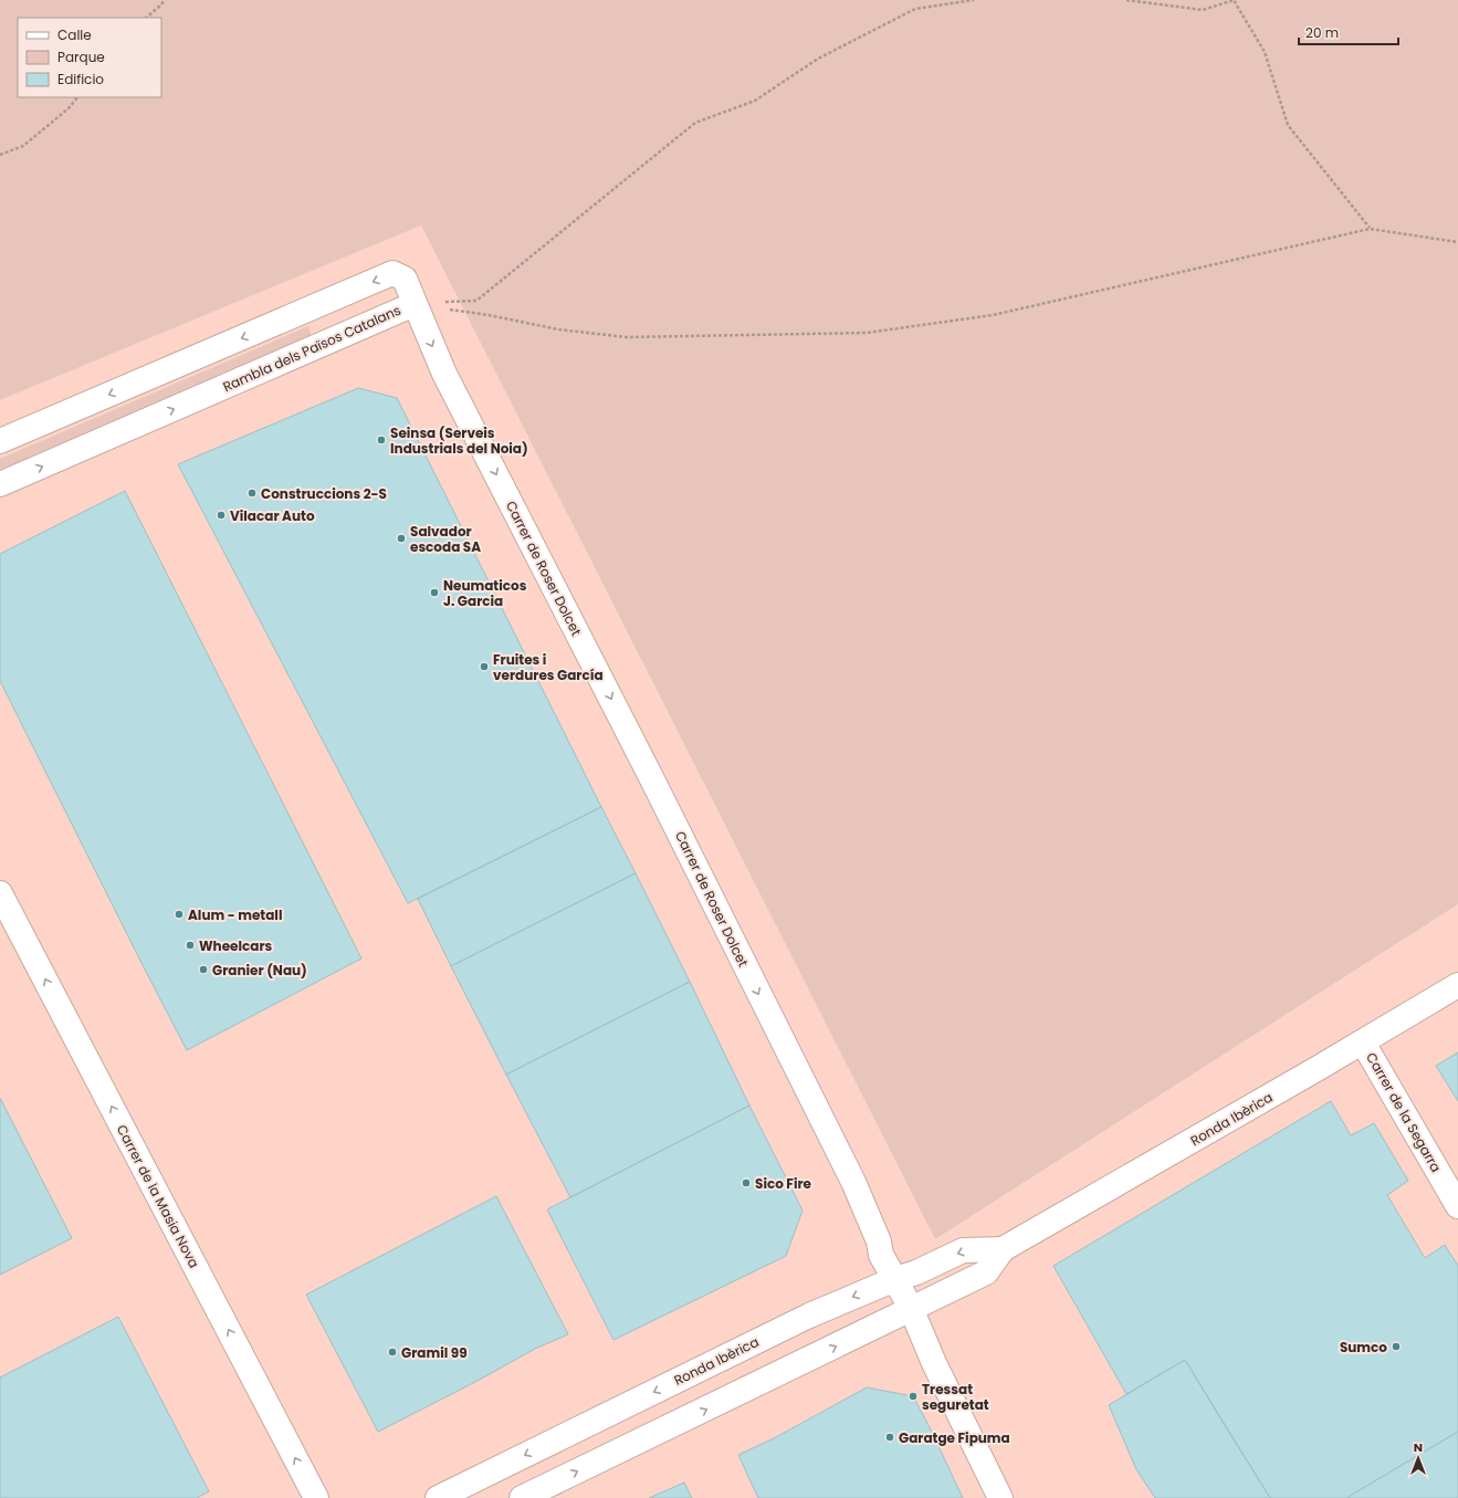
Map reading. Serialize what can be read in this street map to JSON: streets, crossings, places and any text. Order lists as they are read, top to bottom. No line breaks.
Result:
{"streets":{"street":["Rambla dels Països Catalans","Carrer de Roser Dolcet","Carrer de la Segarra","Ronda Ibèrica","Carrer de la Masia Nova"]},"crossings":[["Rambla dels Països Catalans","Carrer de Roser Dolcet"],["Carrer de Roser Dolcet","Ronda Ibèrica"],["Carrer de la Segarra","Ronda Ibèrica"]],"one_way":["Carrer de Roser Dolcet","Carrer de la Masia Nova"],"places":["Seinsa (Serveis Industrials del Noia)","Construccions 2-S","Vilacar Auto","Salvador escoda SA","Neumaticos J. Garcia","Fruites i verdures García","Alum - metall","Wheelcars","Granier (Nau)","Sico Fire","Sumco","Gramil 99","Tressat seguretat","Garatge Fipuma"],"legend":["Calle","Parque","Edificio"],"scale_bar":"20 m","north":"top"}
